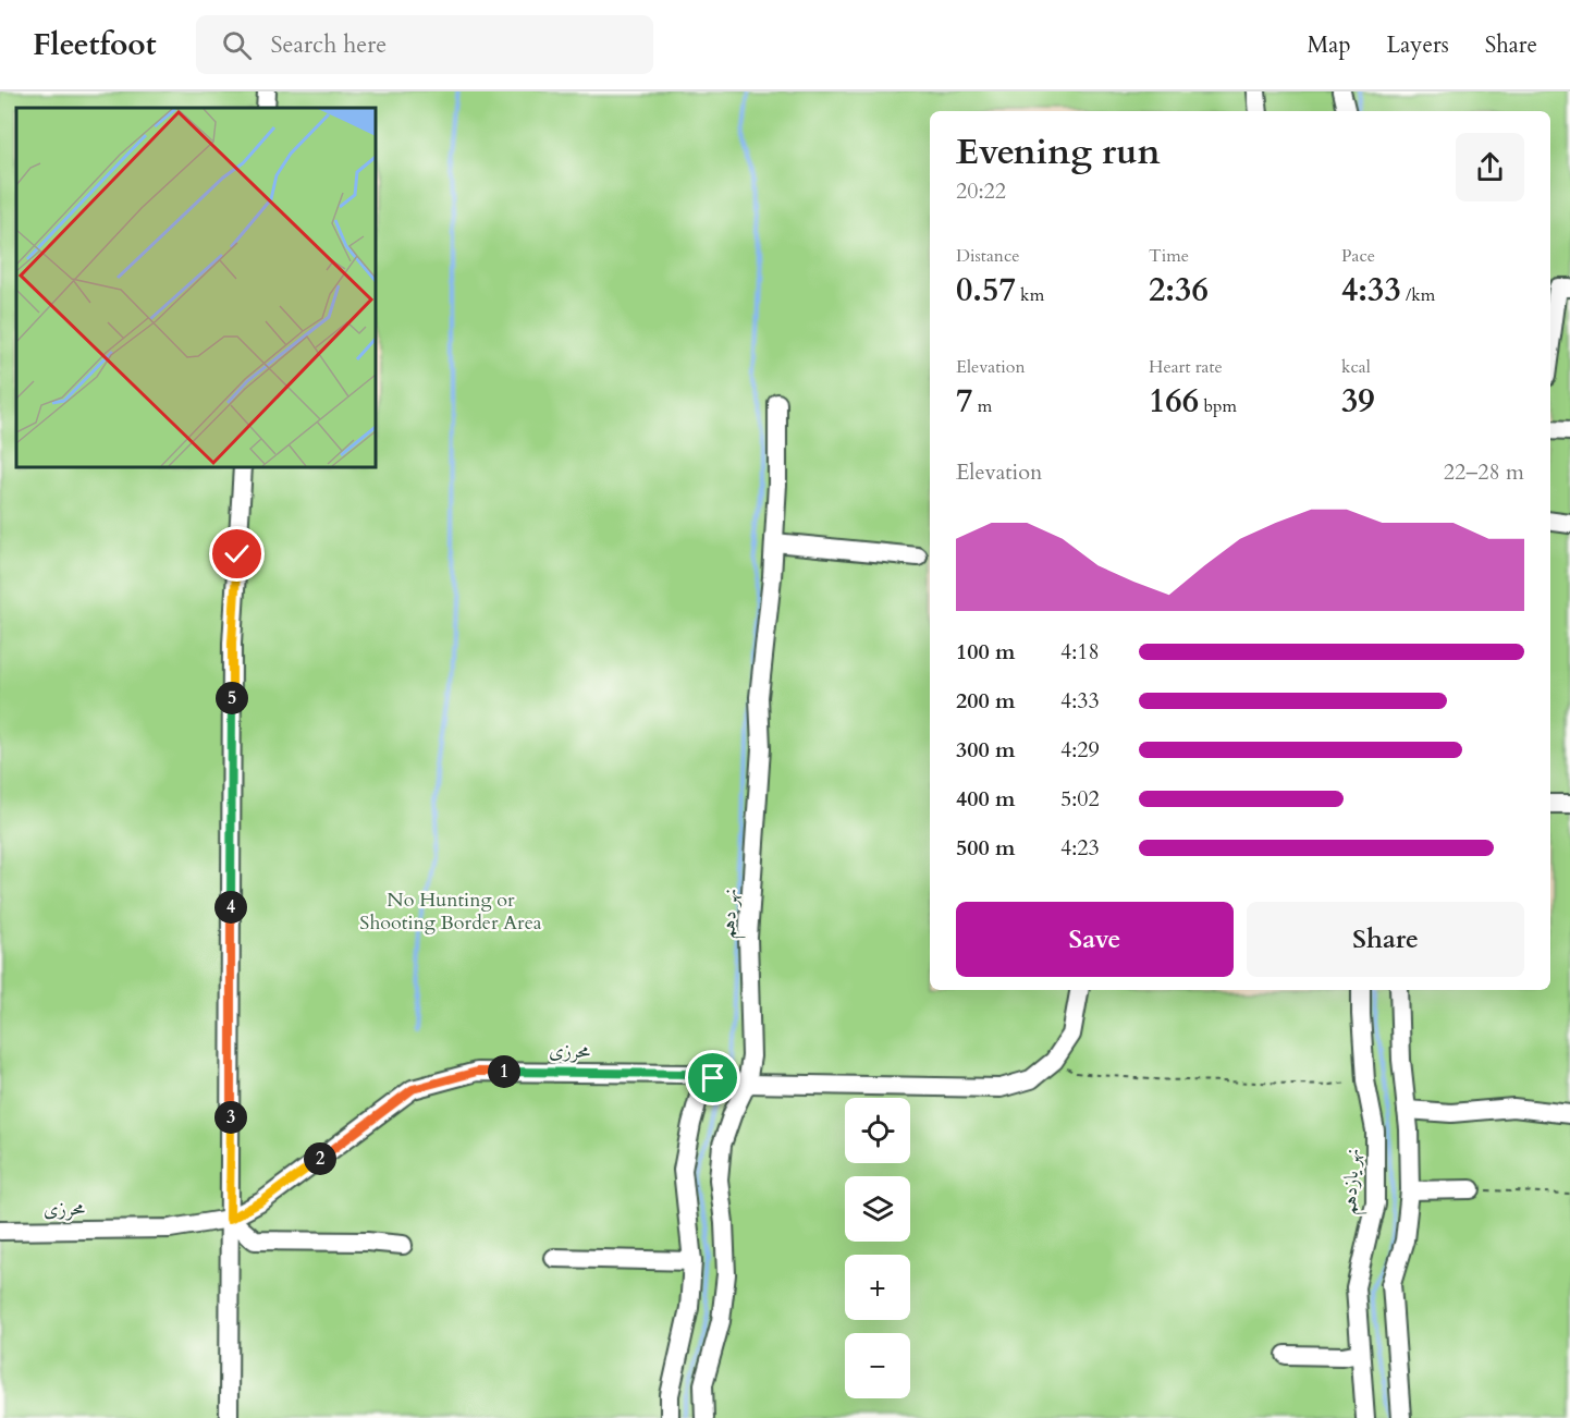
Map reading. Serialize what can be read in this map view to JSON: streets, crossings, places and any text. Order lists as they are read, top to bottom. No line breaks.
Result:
{"streets":{"street":["نهر دهم","محرزی","نهر یازدهم"]},"crossings":[["نهر دهم","محرزی"]],"parks":["No Hunting or Shooting Border Area"],"page":{"header":"Fleetfoot","search":"Search here","nav":["Map","Layers","Share"],"heading":["Evening run","20:22"],"stats":[["Distance","0.57 km"],["Time","2:36"],["Pace","4:33 /km"],["Elevation","7 m"],["Heart rate","166 bpm"],["kcal","39"]],"chart":["Elevation","22–28 m"],"list":[{"name":"100 m","note":"4:18"},{"name":"200 m","note":"4:33"},{"name":"300 m","note":"4:29"},{"name":"400 m","note":"5:02"},{"name":"500 m","note":"4:23"}],"pins":["5","4","1","3","2"],"buttons":["Save","Share"],"map_buttons":["+","−"]}}
